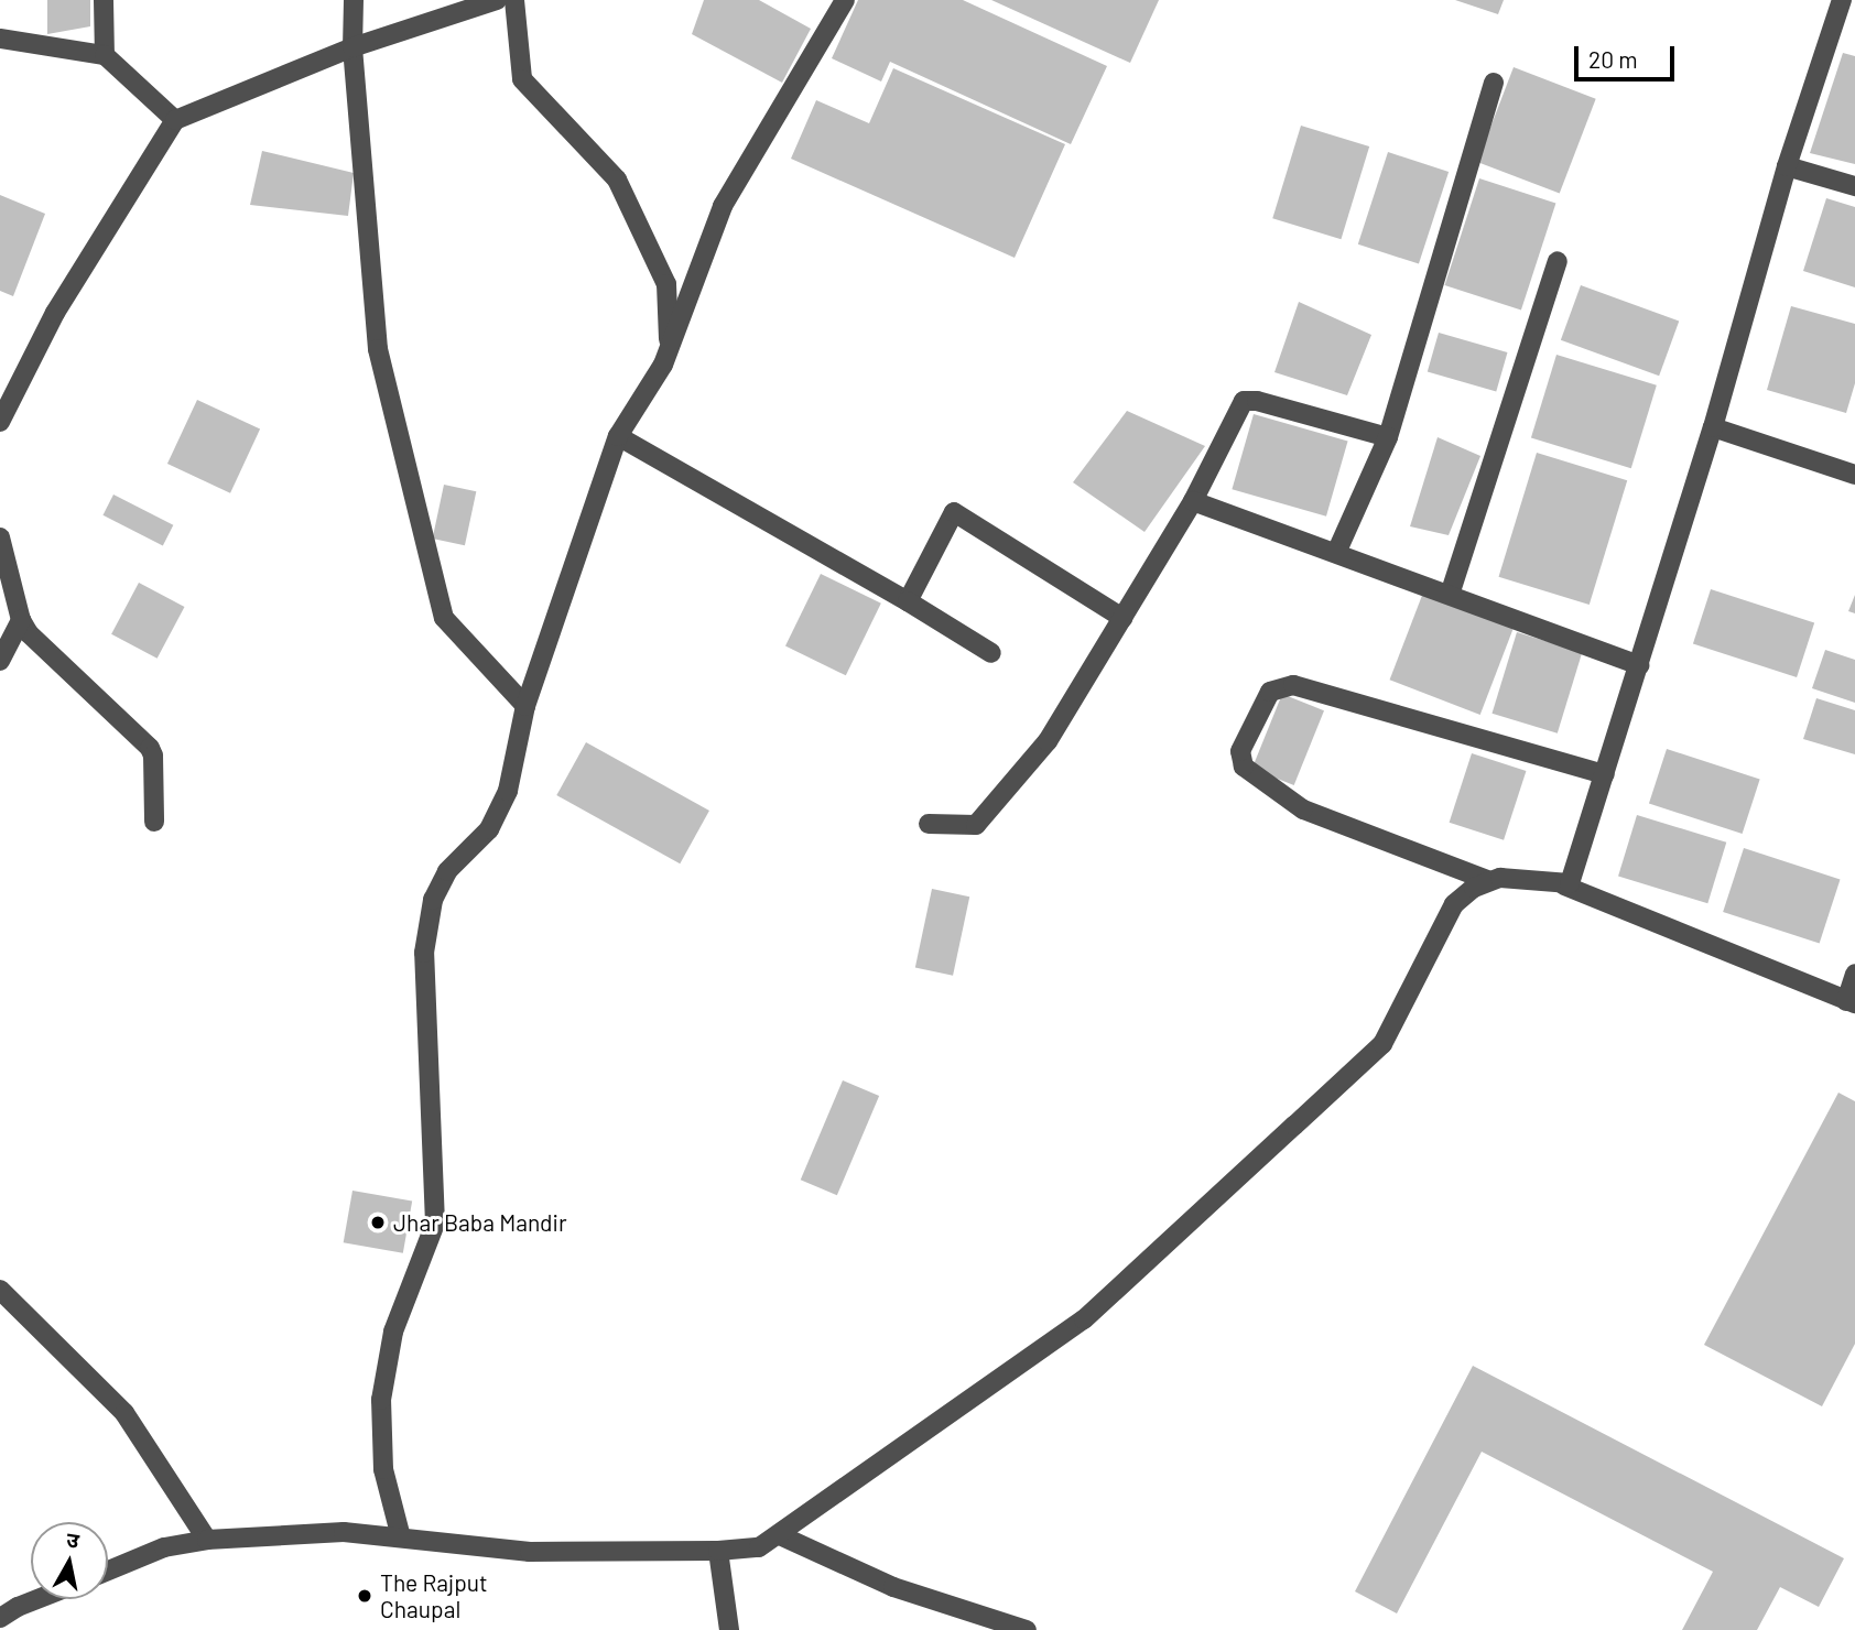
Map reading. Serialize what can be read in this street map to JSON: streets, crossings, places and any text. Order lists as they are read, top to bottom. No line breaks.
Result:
{"places":["Jhar Baba Mandir","The Rajput Chaupal"],"scale_bar":"20 m","north":"top"}
